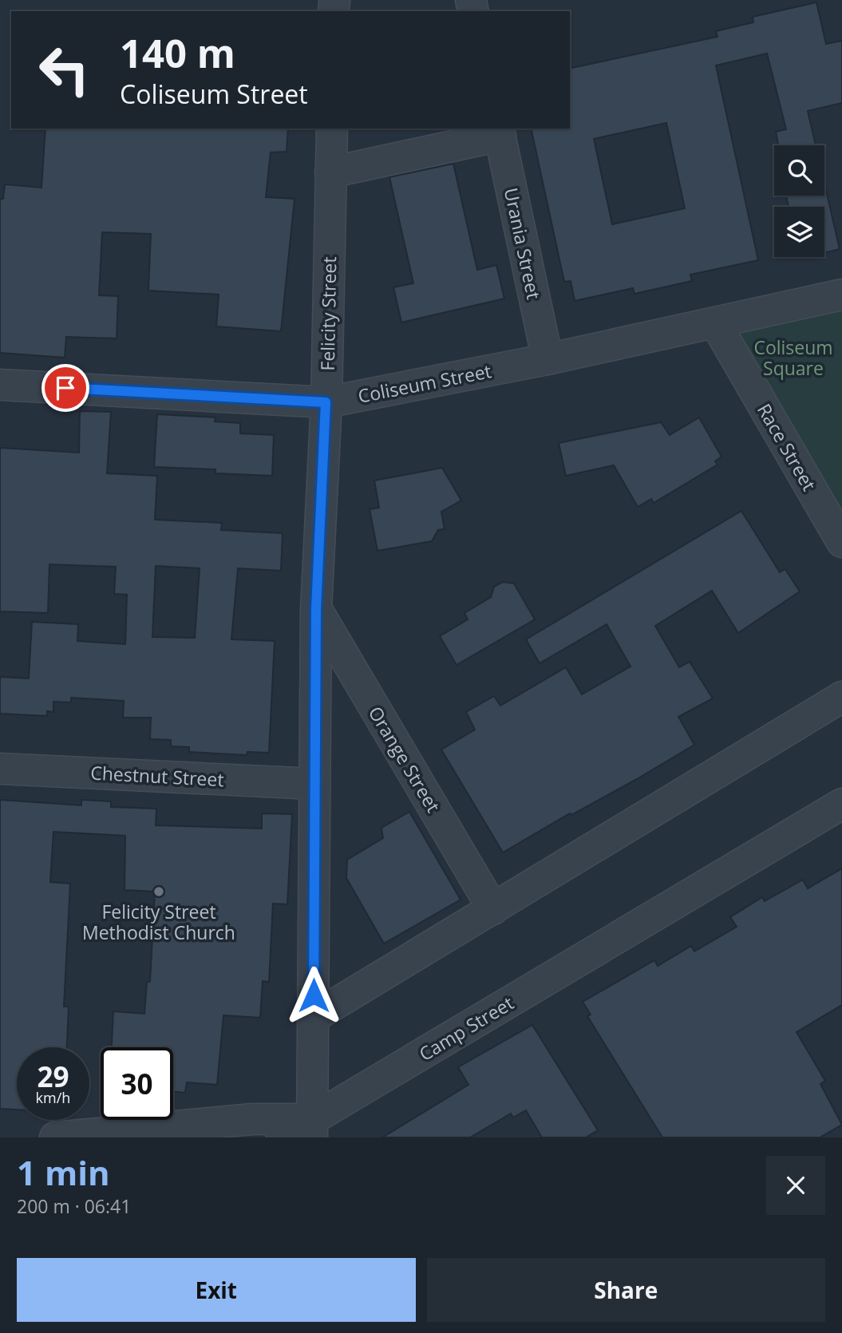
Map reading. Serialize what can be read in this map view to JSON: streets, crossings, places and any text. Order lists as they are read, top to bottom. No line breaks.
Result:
{"streets":{"street":["Urania Street","Felicity Street","Coliseum Street","Race Street","Orange Street","Chestnut Street","Camp Street"]},"crossings":[["Urania Street","Coliseum Street"],["Felicity Street","Coliseum Street"],["Felicity Street","Orange Street"],["Felicity Street","Chestnut Street"],["Felicity Street","Camp Street"],["Coliseum Street","Race Street"]],"parks":["Coliseum Square"],"places":["Felicity Street Methodist Church"],"page":{"turn":["140 m","Coliseum Street"],"speed":"29 km/h","limit":"30","heading":["1 min","200 m · 06:41"],"buttons":["Exit","Share"]}}
